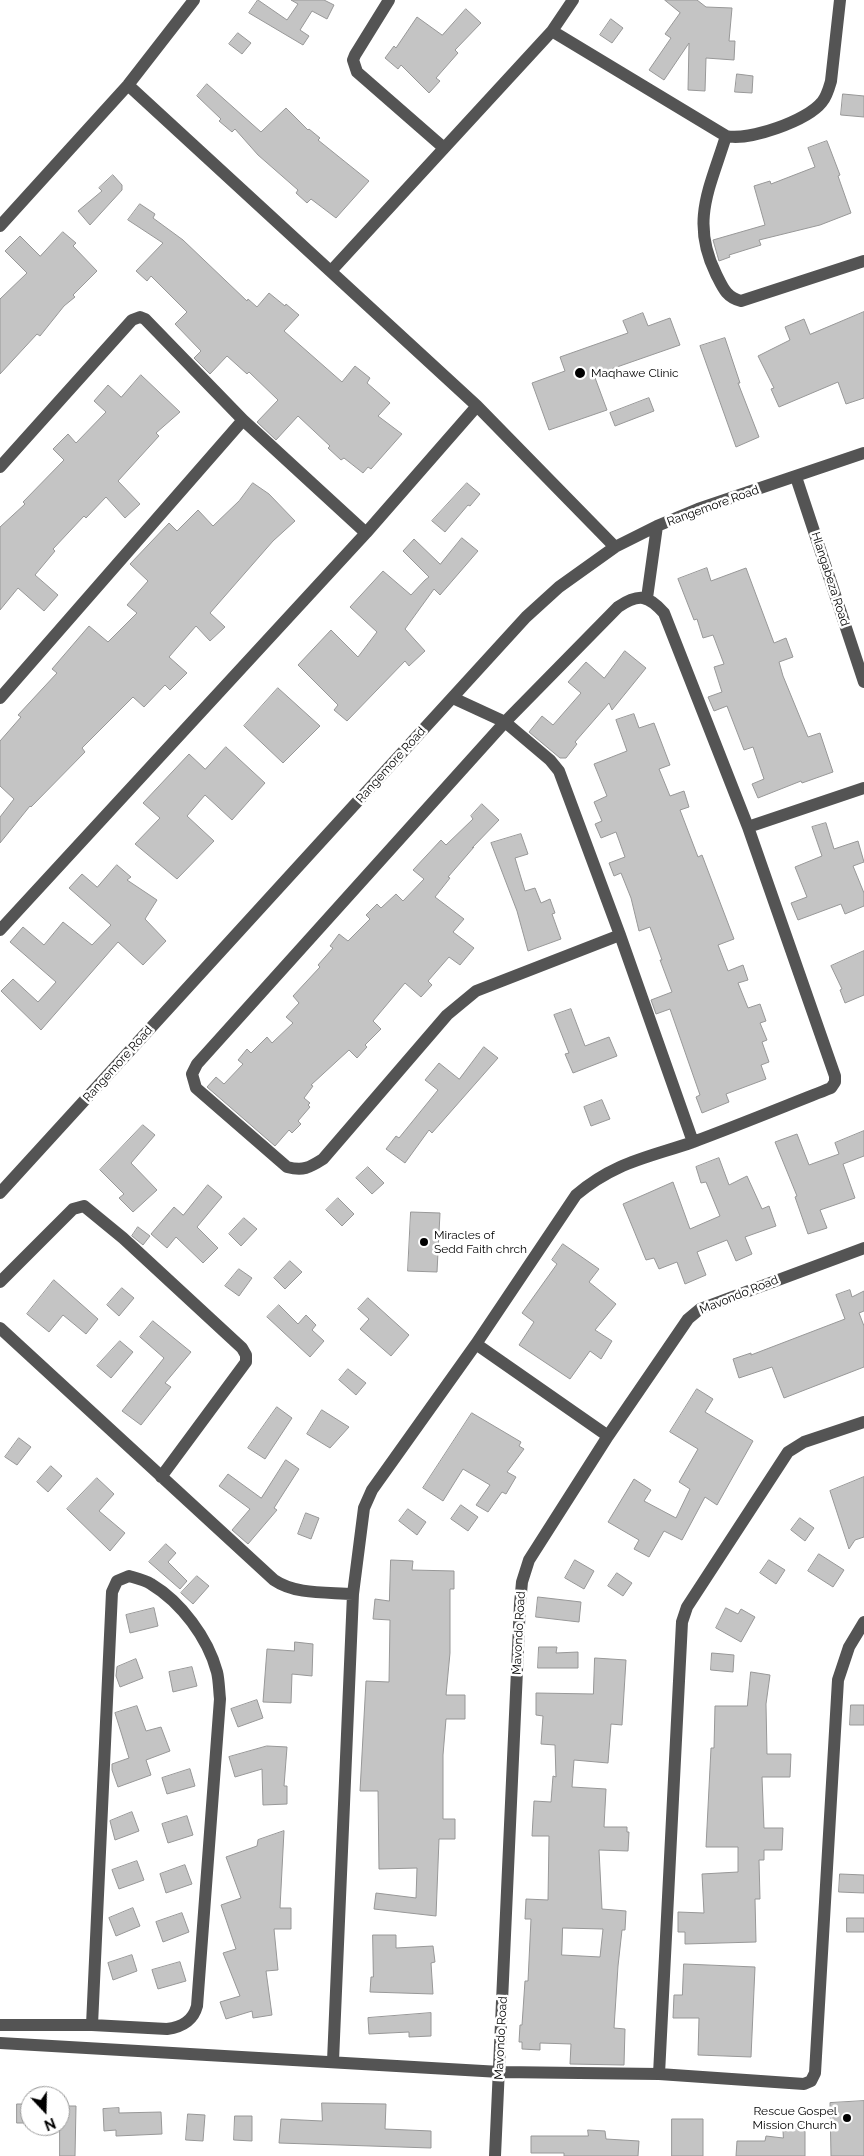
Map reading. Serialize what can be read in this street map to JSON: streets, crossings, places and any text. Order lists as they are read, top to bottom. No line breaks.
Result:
{"streets":{"street":["Rangemore Road","Hlangabeza Road","Mavondo Road"]},"crossings":[["Rangemore Road","Hlangabeza Road"]],"places":["Maqhawe Clinic","Miracles of Sedd Faith chrch","Rescue Gospel Mission Church"],"north":"bottom"}
